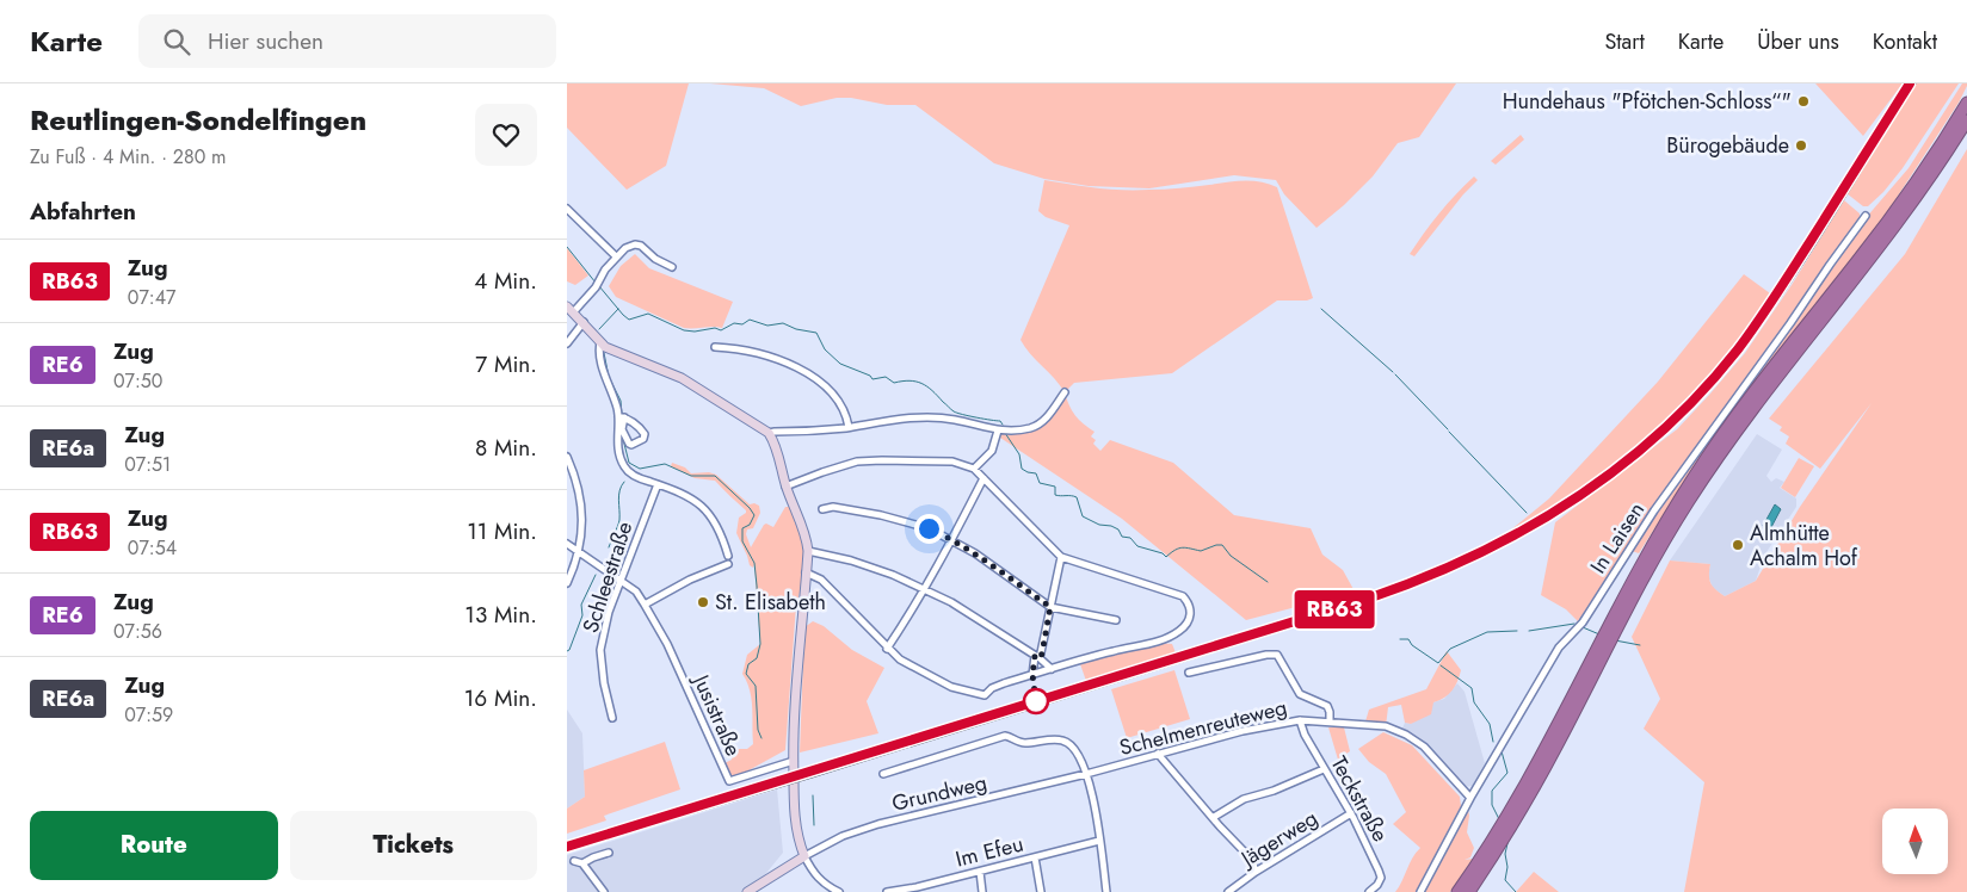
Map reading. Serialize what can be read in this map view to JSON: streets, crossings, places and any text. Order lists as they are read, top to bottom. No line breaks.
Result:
{"streets":{"street":["In Laisen","Schleestraße","Jusistraße","Schelmenreuteweg","Grundweg","Teckstraße","Jägerweg","Im Efeu"]},"crossings":[["In Laisen","Schelmenreuteweg"],["Schleestraße","Jusistraße"],["Schelmenreuteweg","Grundweg"],["Schelmenreuteweg","Teckstraße"],["Teckstraße","Jägerweg"]],"places":["Hundehaus \"Pfötchen-Schloss“\"","Bürogebäude","Almhütte Achalm Hof","St. Elisabeth"],"north":"top","page":{"header":"Karte","search":"Hier suchen","nav":["Start","Karte","Über uns","Kontakt"],"heading":[["Reutlingen-Sondelfingen","Zu Fuß · 4 Min. · 280 m"],"Abfahrten"],"on_map":"RB63","list":[{"mark":"RB63","name":"Zug","note":"07:47","value":"4 Min."},{"mark":"RE6","name":"Zug","note":"07:50","value":"7 Min."},{"mark":"RE6a","name":"Zug","note":"07:51","value":"8 Min."},{"mark":"RB63","name":"Zug","note":"07:54","value":"11 Min."},{"mark":"RE6","name":"Zug","note":"07:56","value":"13 Min."},{"mark":"RE6a","name":"Zug","note":"07:59","value":"16 Min."}],"buttons":["Route","Tickets"]}}
